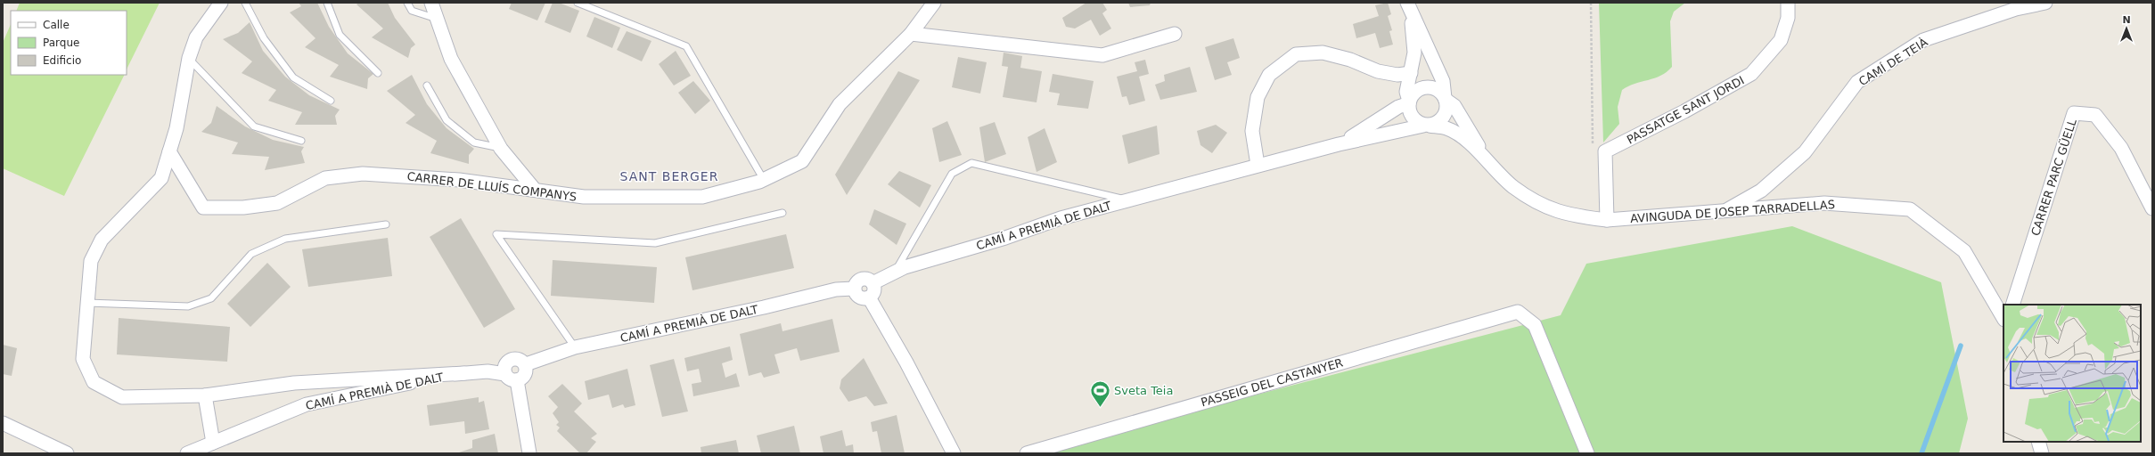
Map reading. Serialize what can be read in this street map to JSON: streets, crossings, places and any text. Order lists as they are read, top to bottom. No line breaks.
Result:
{"streets":{"street":["CAMÍ DE TEIÀ","PASSATGE SANT JORDI","CARRER PARC GÜELL","CARRER DE LLUÍS COMPANYS","AVINGUDA DE JOSEP TARRADELLAS","CAMÍ A PREMIÀ DE DALT","PASSEIG DEL CASTANYER"]},"crossings":[["CAMÍ DE TEIÀ","AVINGUDA DE JOSEP TARRADELLAS"],["AVINGUDA DE JOSEP TARRADELLAS","CAMÍ A PREMIÀ DE DALT"]],"districts":["SANT BERGER"],"places":{"sports":["Sveta Teia"]},"legend":["Calle","Parque","Edificio"],"north":"top"}
